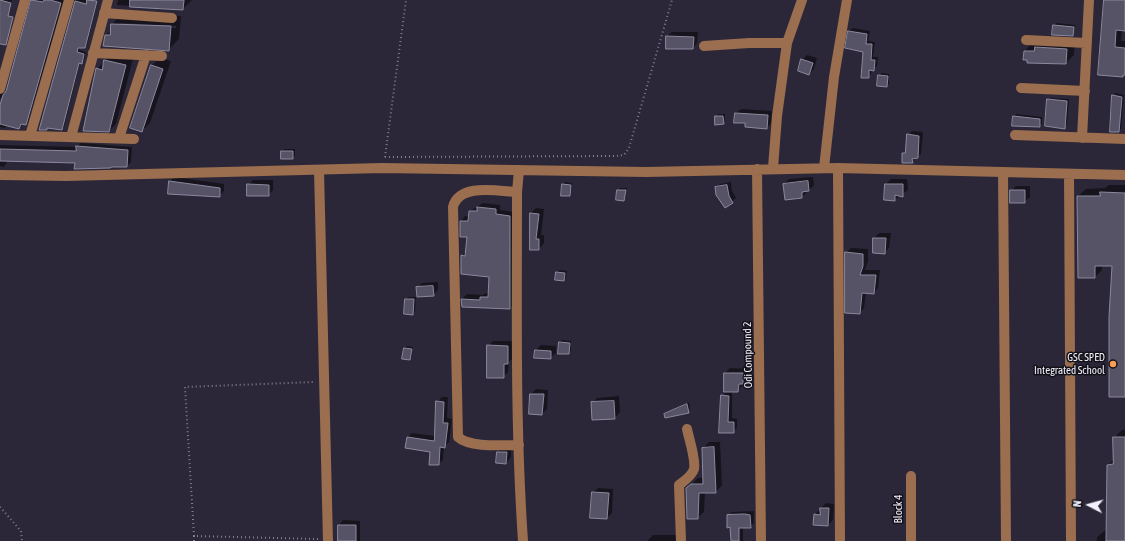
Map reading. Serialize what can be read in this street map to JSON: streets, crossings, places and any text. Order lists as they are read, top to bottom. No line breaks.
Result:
{"streets":{"street":["Odi Compound 2","Block 4"]},"places":["GSC SPED Integrated School"],"north":"left"}
